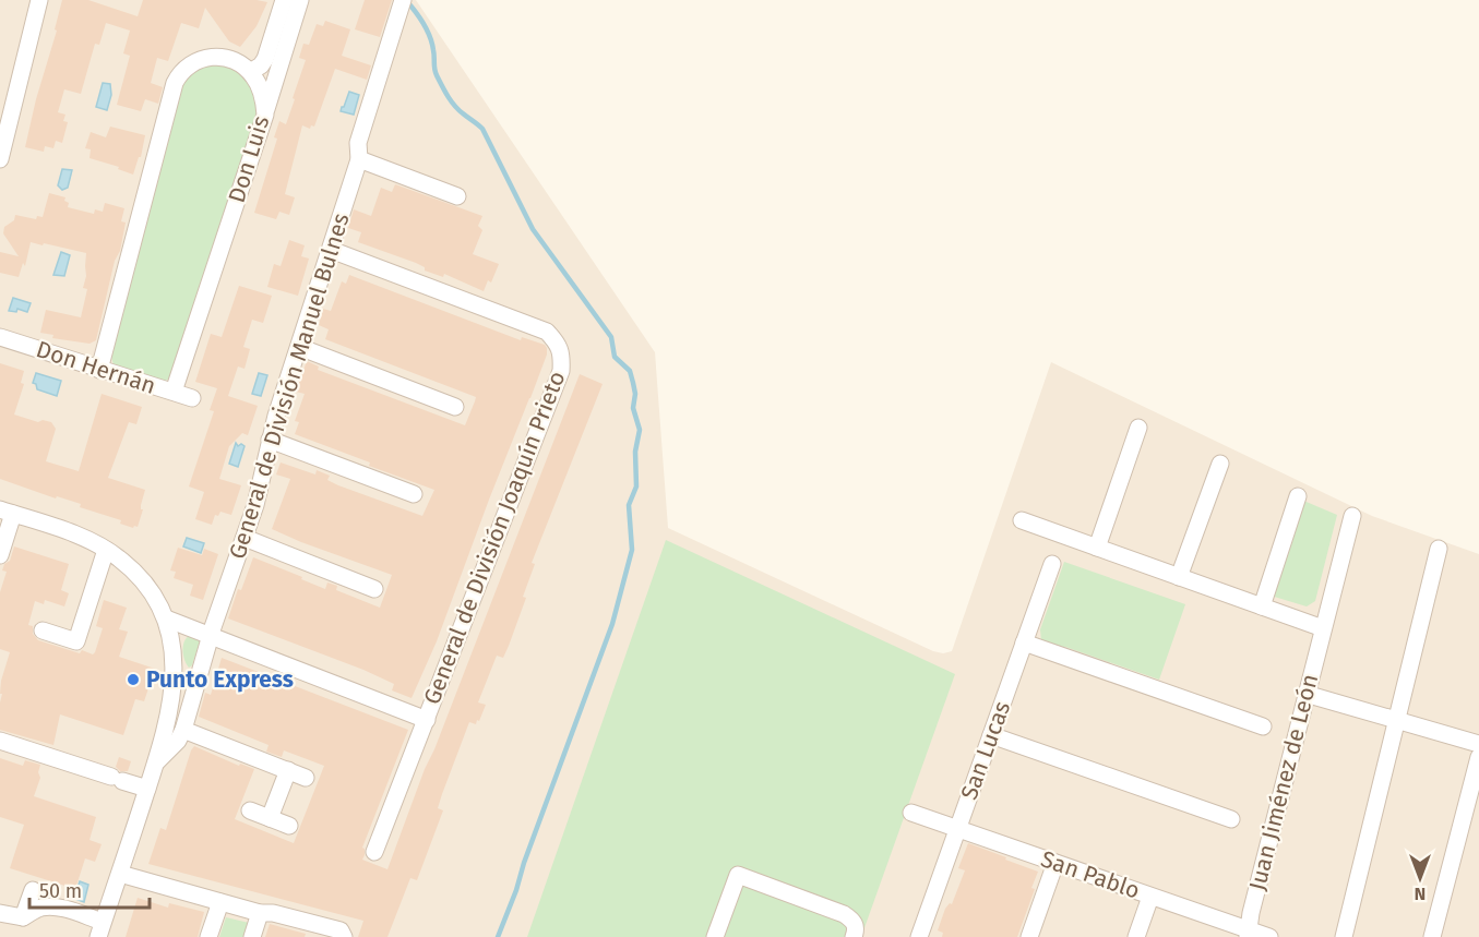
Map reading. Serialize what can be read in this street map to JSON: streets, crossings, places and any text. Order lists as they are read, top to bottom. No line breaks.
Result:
{"streets":{"street":["Don Luis","Don Hernán","General de División Manuel Bulnes","General de División Joaquín Prieto","San Lucas","Juan Jiménez de León","San Pablo"]},"crossings":[["Don Luis","Don Hernán"],["General de División Manuel Bulnes","General de División Joaquín Prieto"],["San Lucas","San Pablo"],["Juan Jiménez de León","San Pablo"]],"places":["Punto Express"],"scale_bar":"50 m","north":"bottom"}
